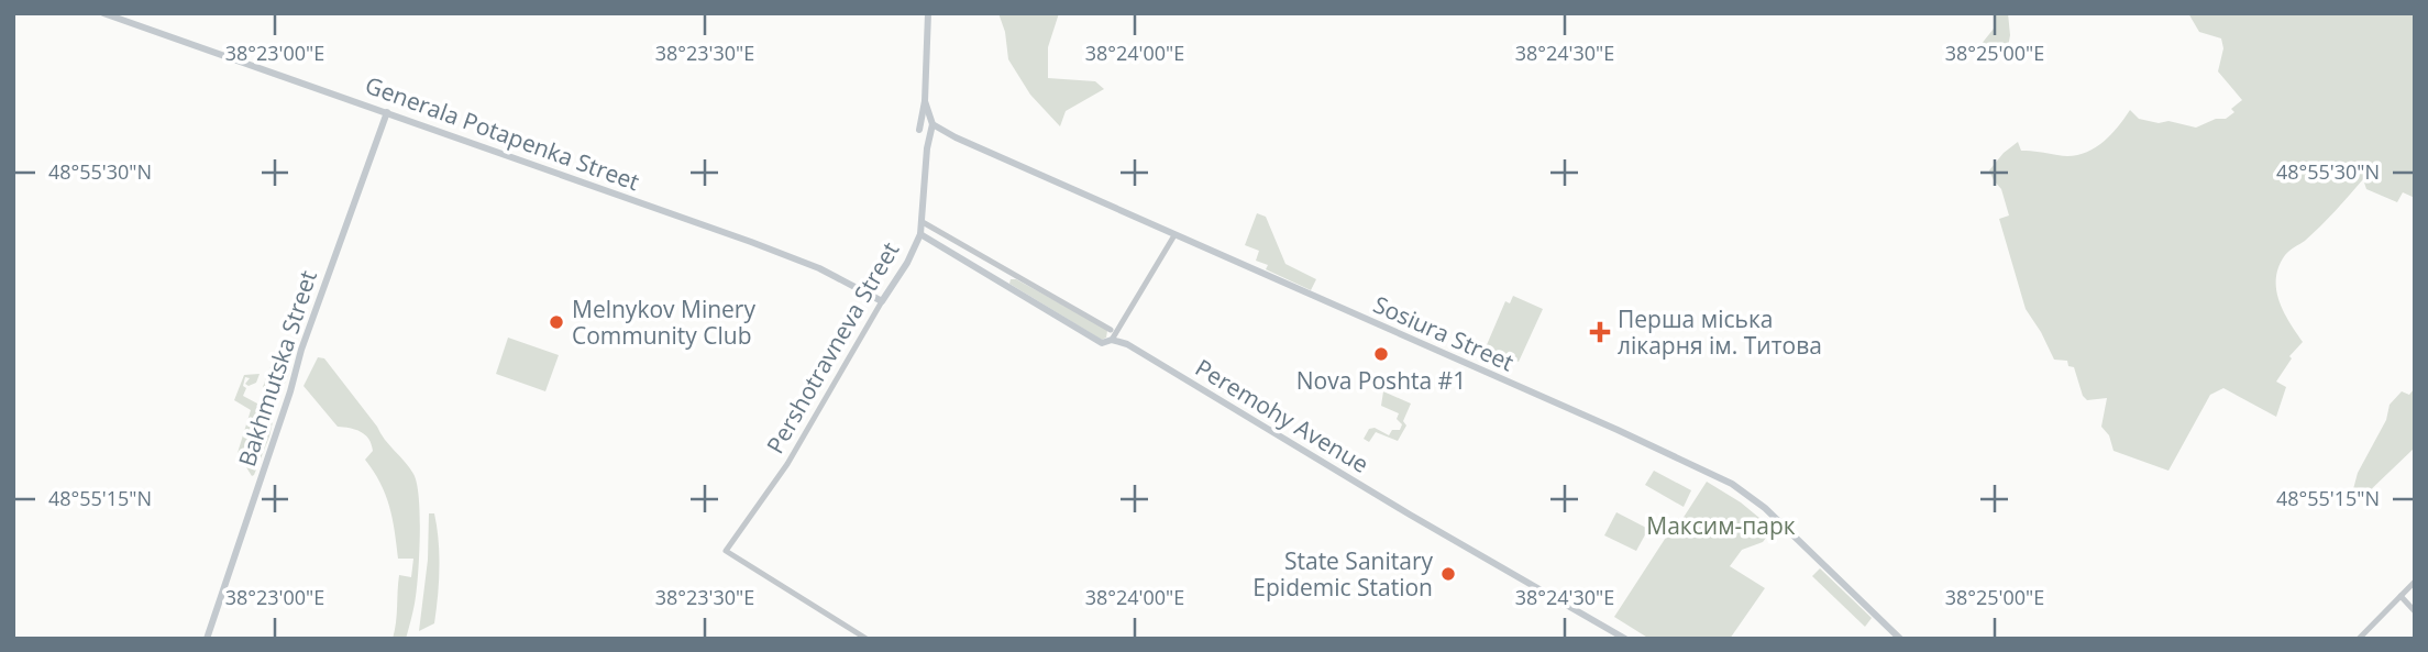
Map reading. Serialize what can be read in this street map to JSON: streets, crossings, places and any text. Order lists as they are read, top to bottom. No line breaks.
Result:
{"streets":{"main road":["Generala Potapenka Street","Sosiura Street","Pershotravneva Street","Bakhmutska Street","Peremohy Avenue"]},"crossings":[["Generala Potapenka Street","Pershotravneva Street"],["Generala Potapenka Street","Bakhmutska Street"],["Sosiura Street","Pershotravneva Street"],["Pershotravneva Street","Peremohy Avenue"]],"parks":["Максим-парк"],"places":{"other":["Melnykov Minery Community Club","Nova Poshta #1","State Sanitary Epidemic Station"],"health":["Перша міська лікарня ім. Титова"]},"coordinates":["38°23'00\"E","38°23'30\"E","38°24'00\"E","38°24'30\"E","38°25'00\"E","48°55'30\"N","48°55'15\"N"]}
